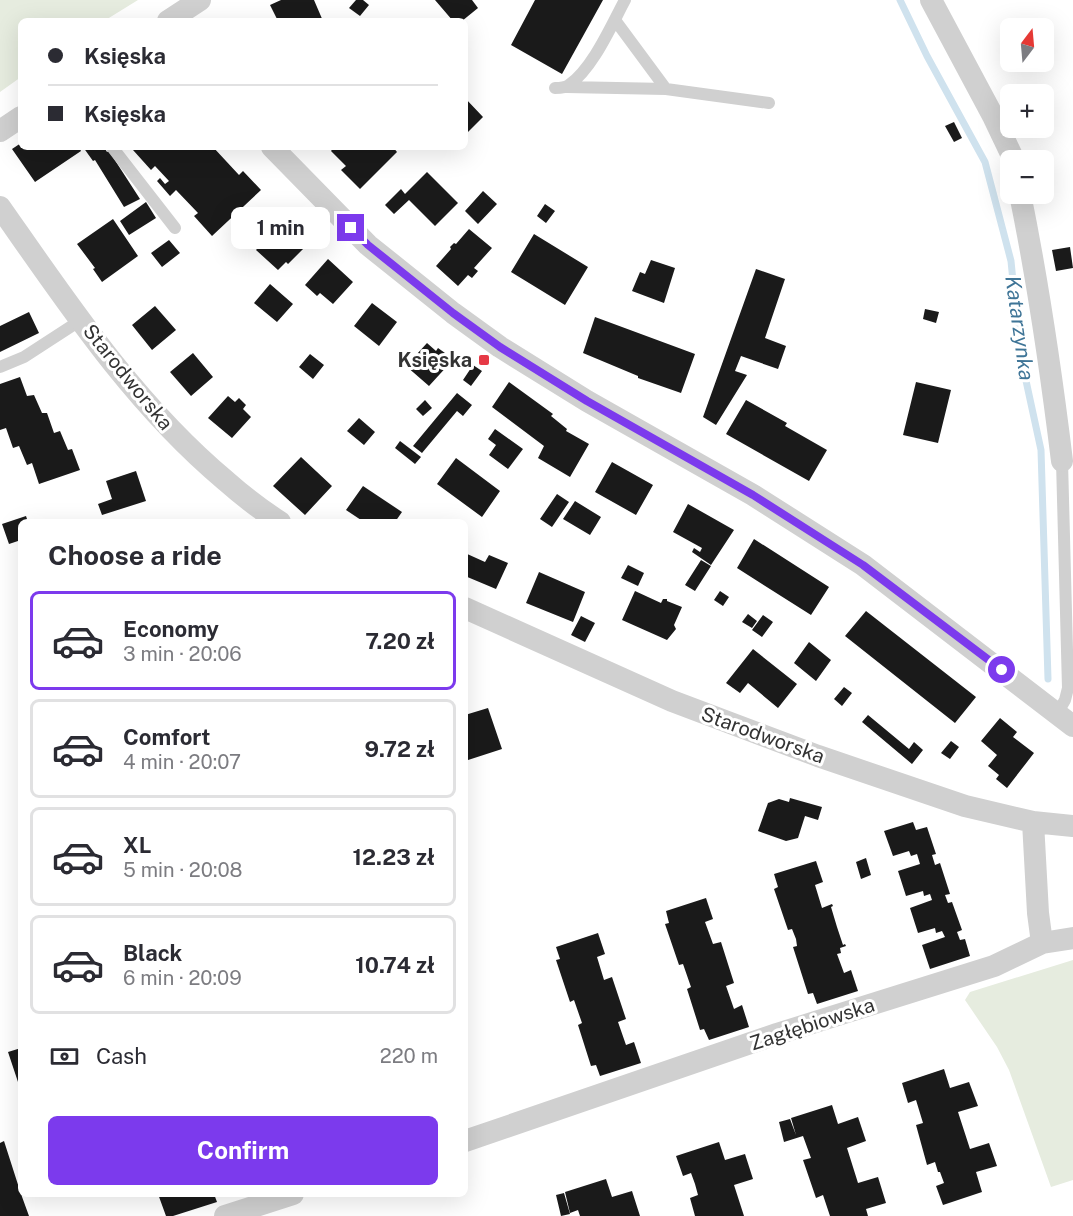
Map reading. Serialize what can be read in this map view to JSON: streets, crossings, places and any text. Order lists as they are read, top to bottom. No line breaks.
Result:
{"streets":{"street":["Starodworska","Zagłębiowska"]},"water":["Katarzynka"],"places":{"transit":["Księska"]},"north":"top","page":{"map_buttons":["+","−"],"banner":["Księska","Księska"],"bubble":"1 min","heading":"Choose a ride","list":[{"name":"Economy","note":"3 min · 20:06","value":"7.20 zł"},{"name":"Comfort","note":"4 min · 20:07","value":"9.72 zł"},{"name":"XL","note":"5 min · 20:08","value":"12.23 zł"},{"name":"Black","note":"6 min · 20:09","value":"10.74 zł"}],"pay":["Cash","220 m"],"buttons":"Confirm"}}
